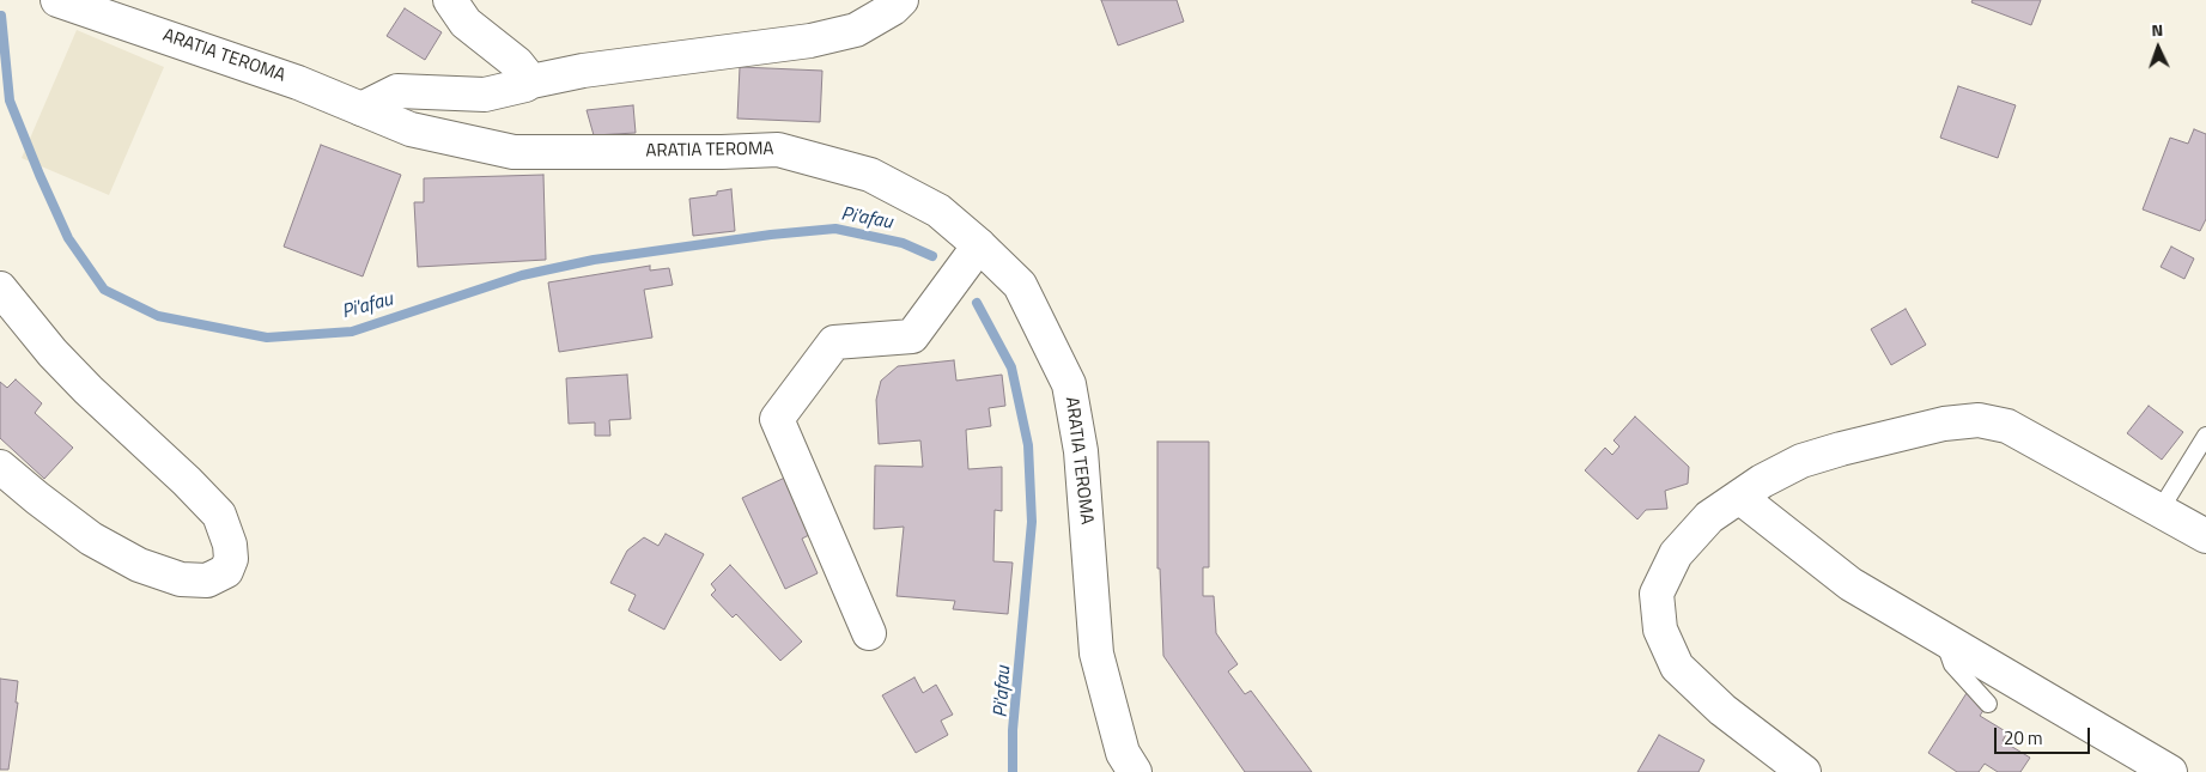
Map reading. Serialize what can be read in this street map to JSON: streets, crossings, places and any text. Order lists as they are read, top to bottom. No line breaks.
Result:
{"streets":{"street":["ARATIA TEROMA"]},"water":["Pi'afau"],"scale_bar":"20 m","north":"top"}
